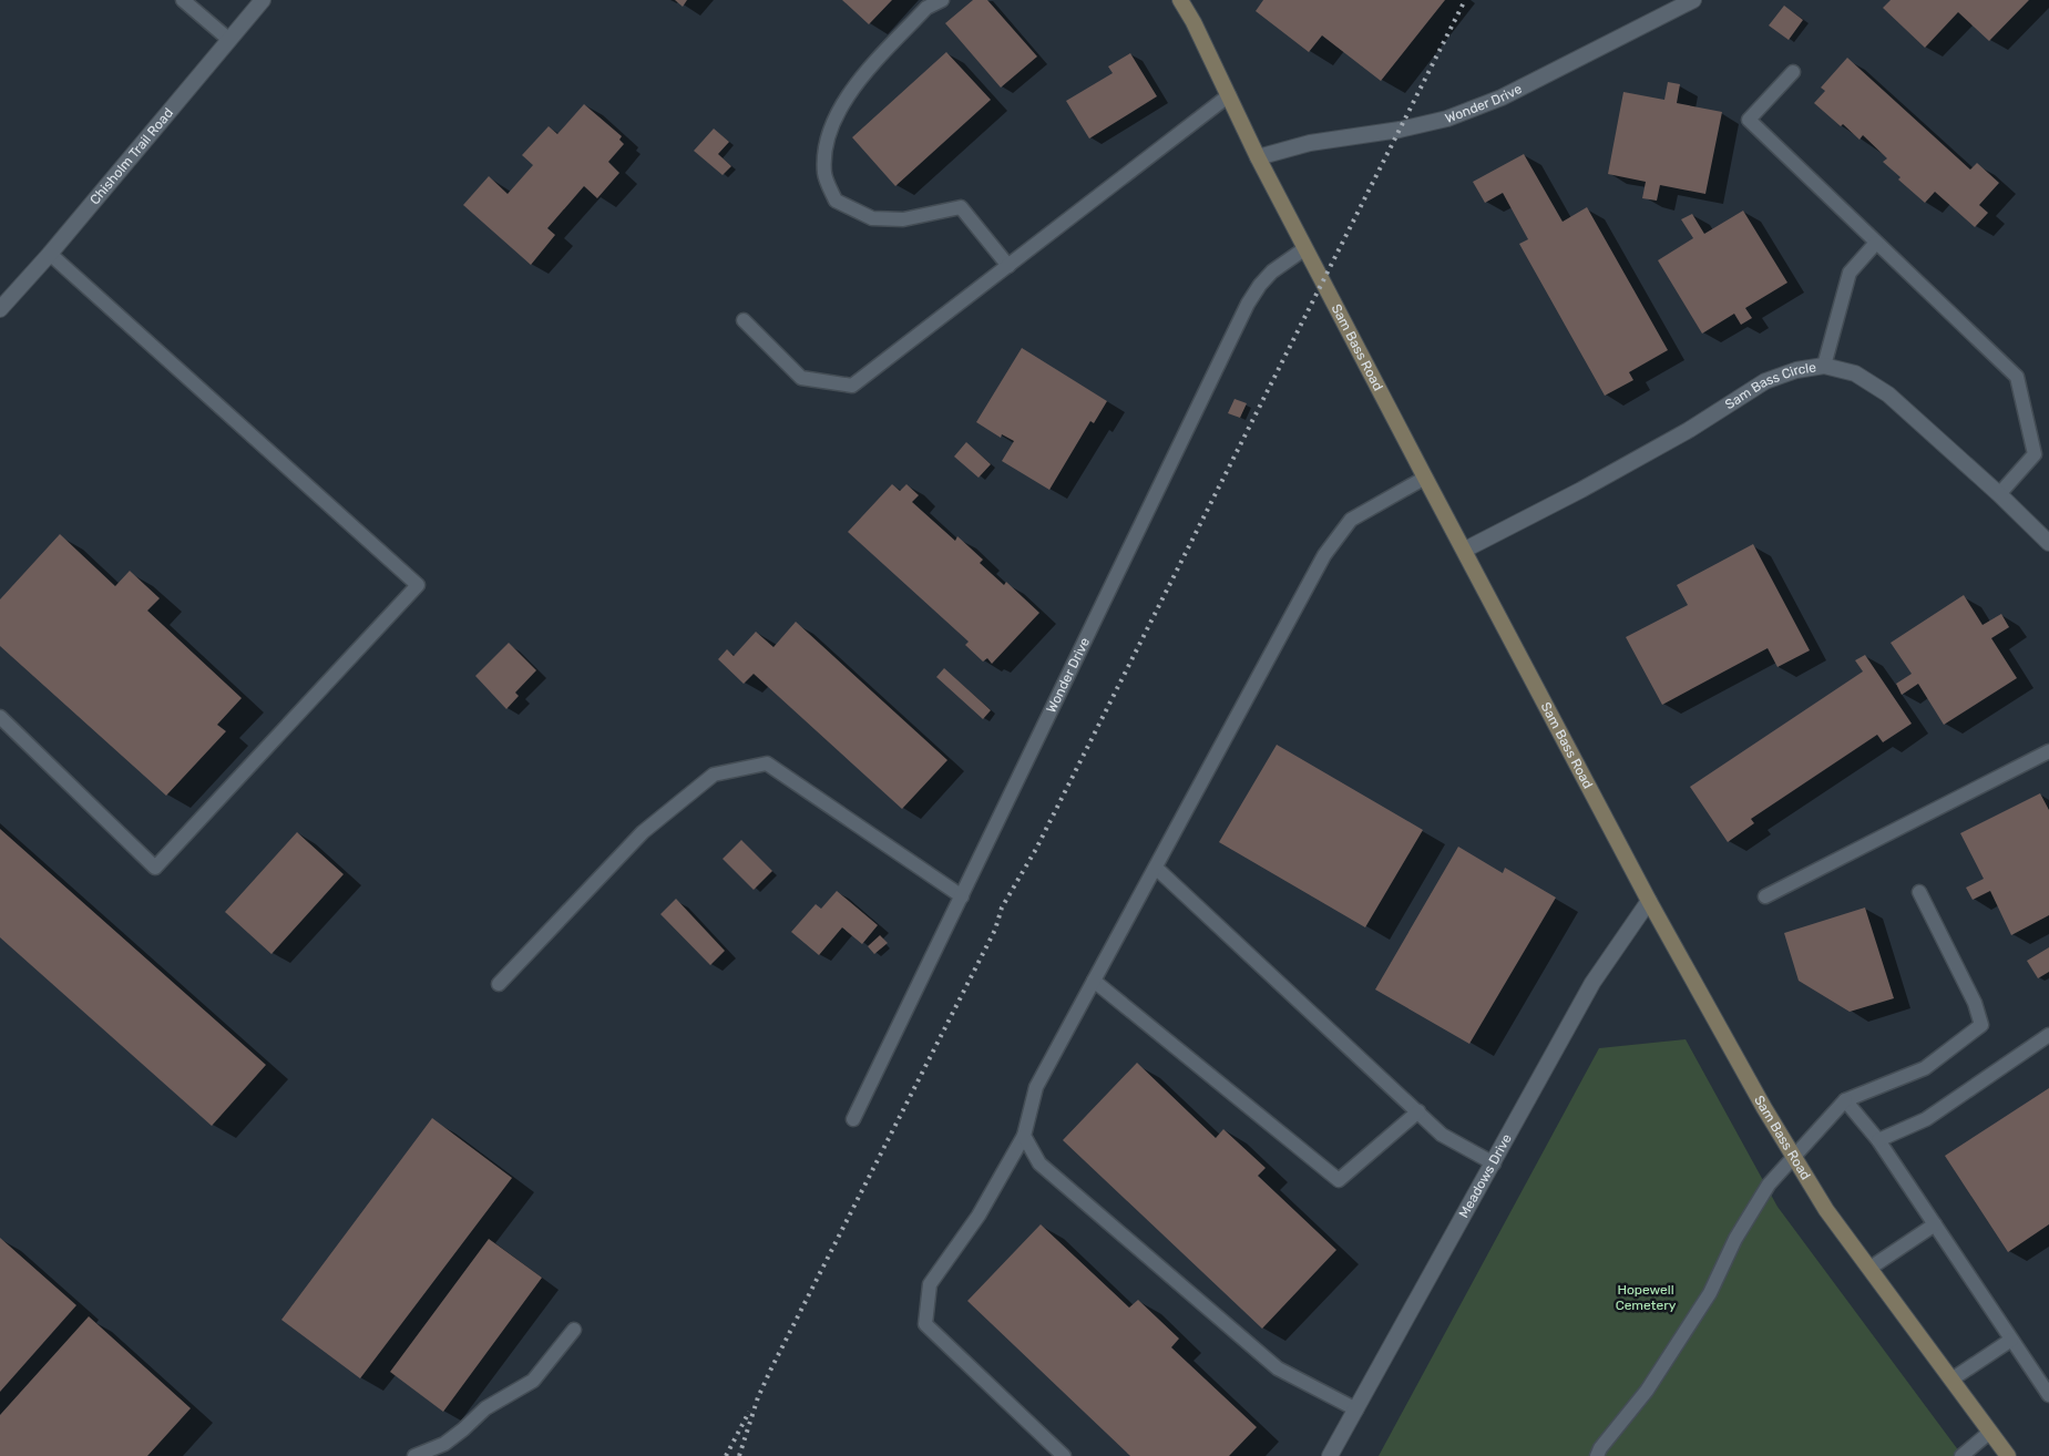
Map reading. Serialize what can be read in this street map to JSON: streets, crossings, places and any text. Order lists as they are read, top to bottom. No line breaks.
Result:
{"streets":{"main road":["Sam Bass Road"],"street":["Wonder Drive","Chisholm Trail Road","Sam Bass Circle","Meadows Drive"]},"crossings":[["Wonder Drive","Sam Bass Road"],["Sam Bass Road","Sam Bass Circle"],["Sam Bass Road","Meadows Drive"]],"parks":["Hopewell Cemetery"]}
